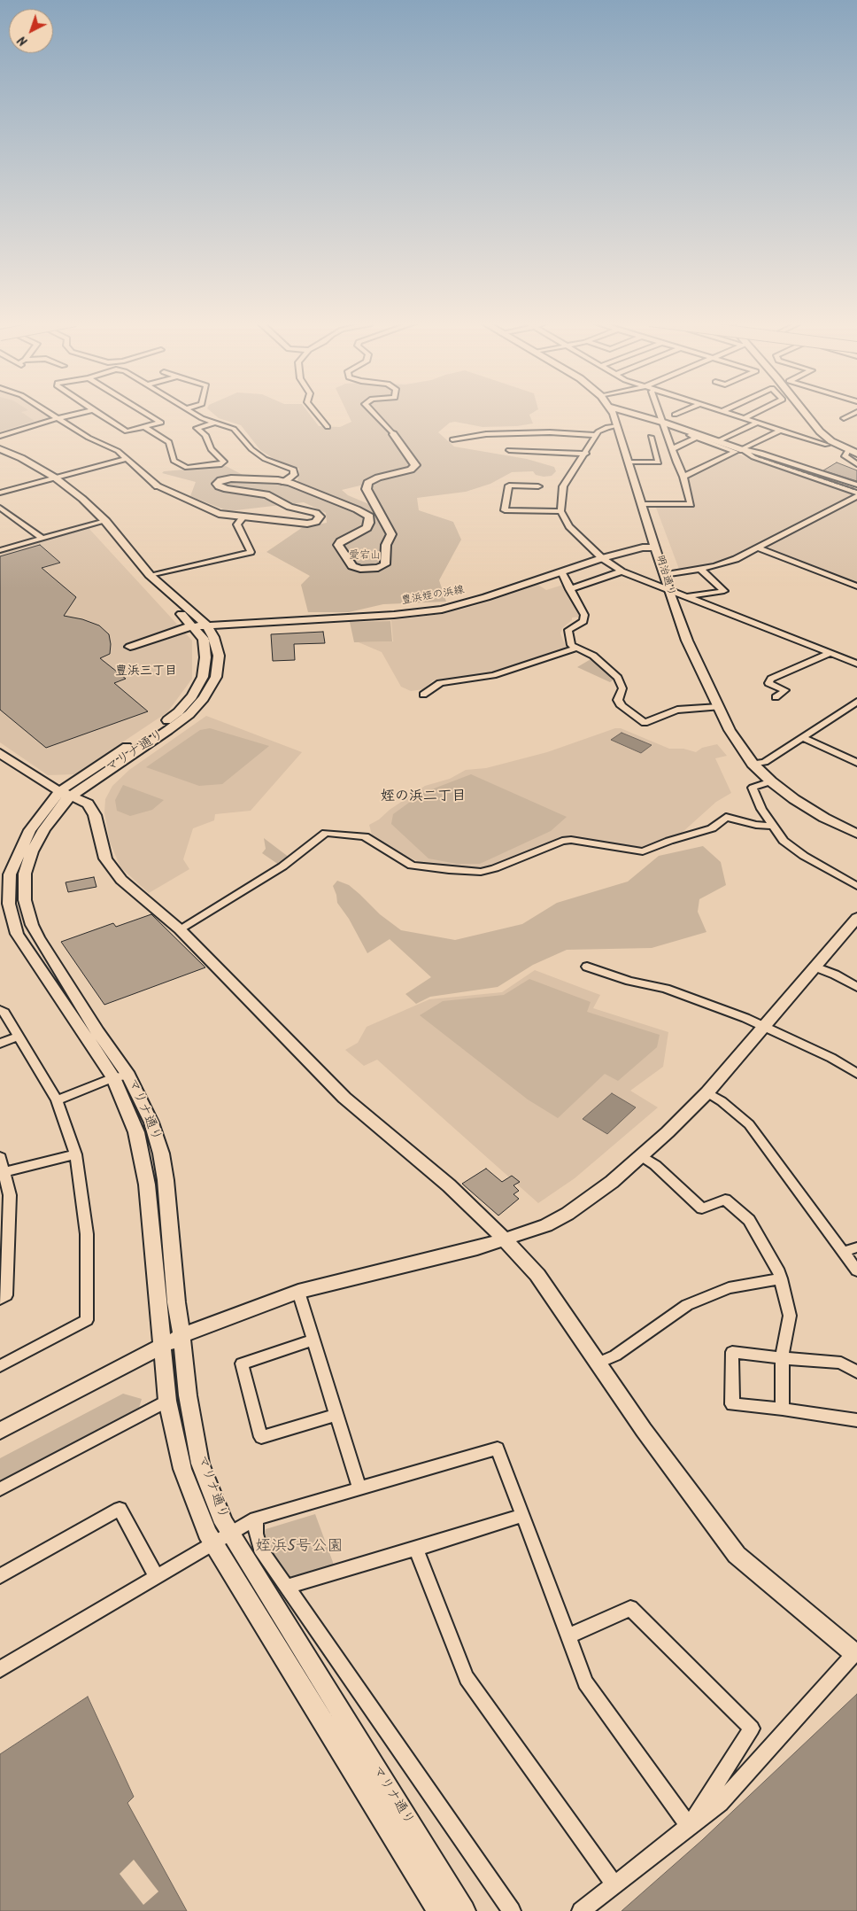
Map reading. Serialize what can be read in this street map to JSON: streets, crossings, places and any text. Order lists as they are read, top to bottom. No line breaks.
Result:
{"streets":{"street":["明治通り","豊浜姪の浜線","マリナ通り"]},"crossings":[["明治通り","豊浜姪の浜線"],["豊浜姪の浜線","マリナ通り"]],"districts":["豊浜三丁目","姪の浜二丁目"],"parks":["愛宕山","姪浜5号公園"],"north":"bottom left"}
